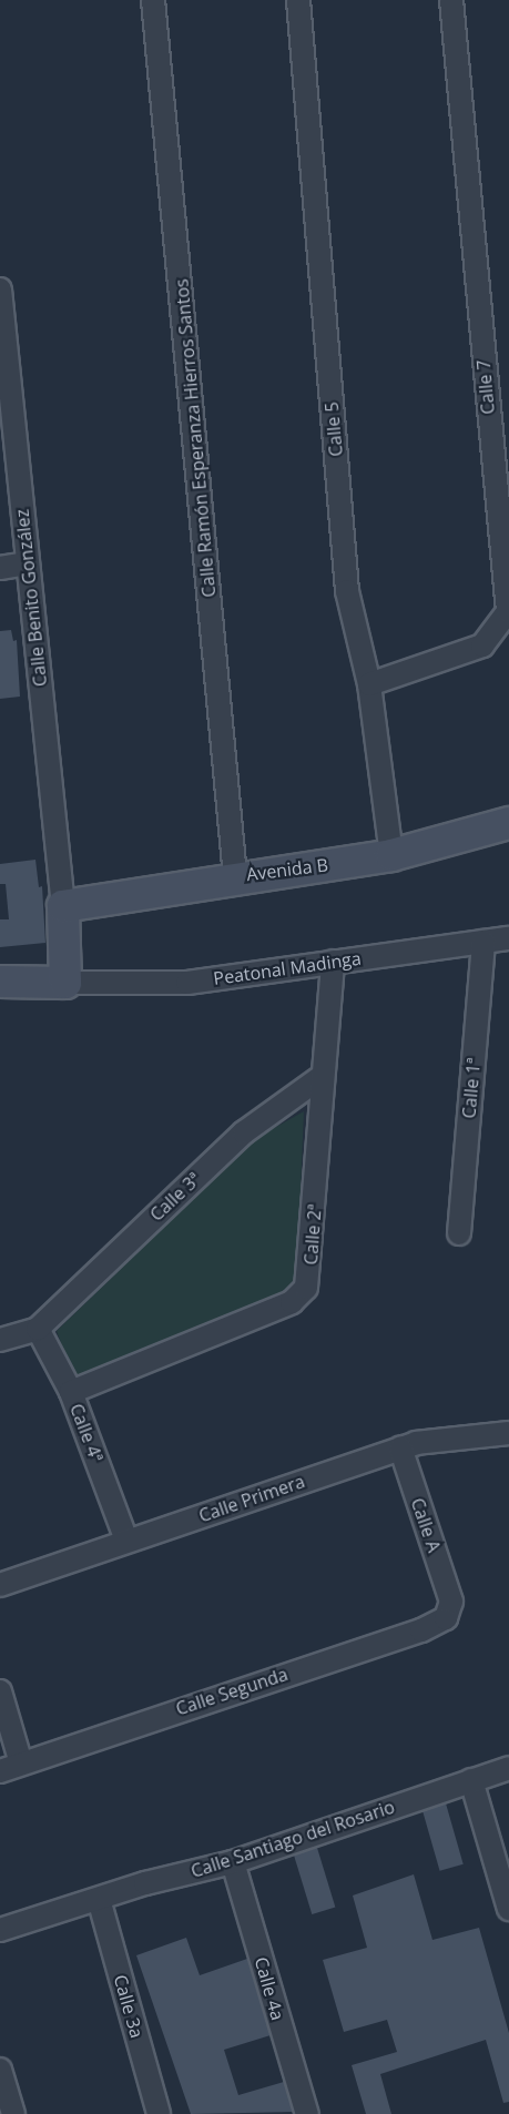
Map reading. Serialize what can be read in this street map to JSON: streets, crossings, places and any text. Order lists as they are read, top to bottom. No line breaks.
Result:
{"streets":{"main road":["Avenida B"],"street":["Calle 7","Calle 5","Calle Ramón Esperanza Hierros Santos","Calle Benito González","Peatonal Madinga","Calle 1ª","Calle 3ª","Calle 2ª","Calle 4ª","Calle Primera","Calle A","Calle Segunda","Calle Santiago del Rosario","Calle 4a","Calle 3a"]},"crossings":[["Calle 7","Calle 5"],["Calle 5","Avenida B"],["Calle Ramón Esperanza Hierros Santos","Avenida B"],["Calle Benito González","Avenida B"],["Peatonal Madinga","Calle 1ª"],["Peatonal Madinga","Calle 2ª"],["Calle 3ª","Calle 2ª"],["Calle 3ª","Calle 4ª"],["Calle 2ª","Calle 4ª"],["Calle 4ª","Calle Primera"],["Calle Primera","Calle A"],["Calle A","Calle Segunda"],["Calle Santiago del Rosario","Calle 4a"],["Calle Santiago del Rosario","Calle 3a"]]}
